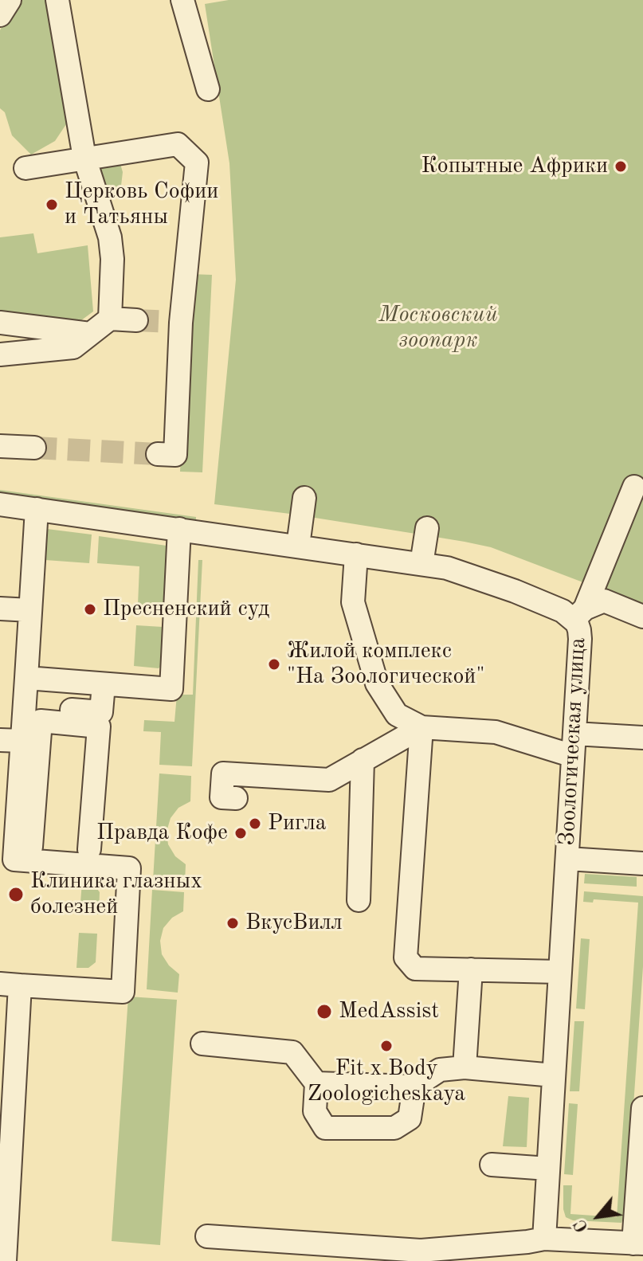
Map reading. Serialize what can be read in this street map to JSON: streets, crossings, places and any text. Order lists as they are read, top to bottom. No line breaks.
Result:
{"streets":{"street":["Зоологическая улица"]},"parks":["Московский зоопарк"],"places":["Копытные Африки","Церковь Софии и Татьяны","Пресненский суд","Жилой комплекс \"На Зоологической\"","Ригла","Правда Кофе","Клиника глазных болезней","ВкусВилл","MedAssist","Fit x Body Zoologicheskaya"],"north":"bottom left"}
